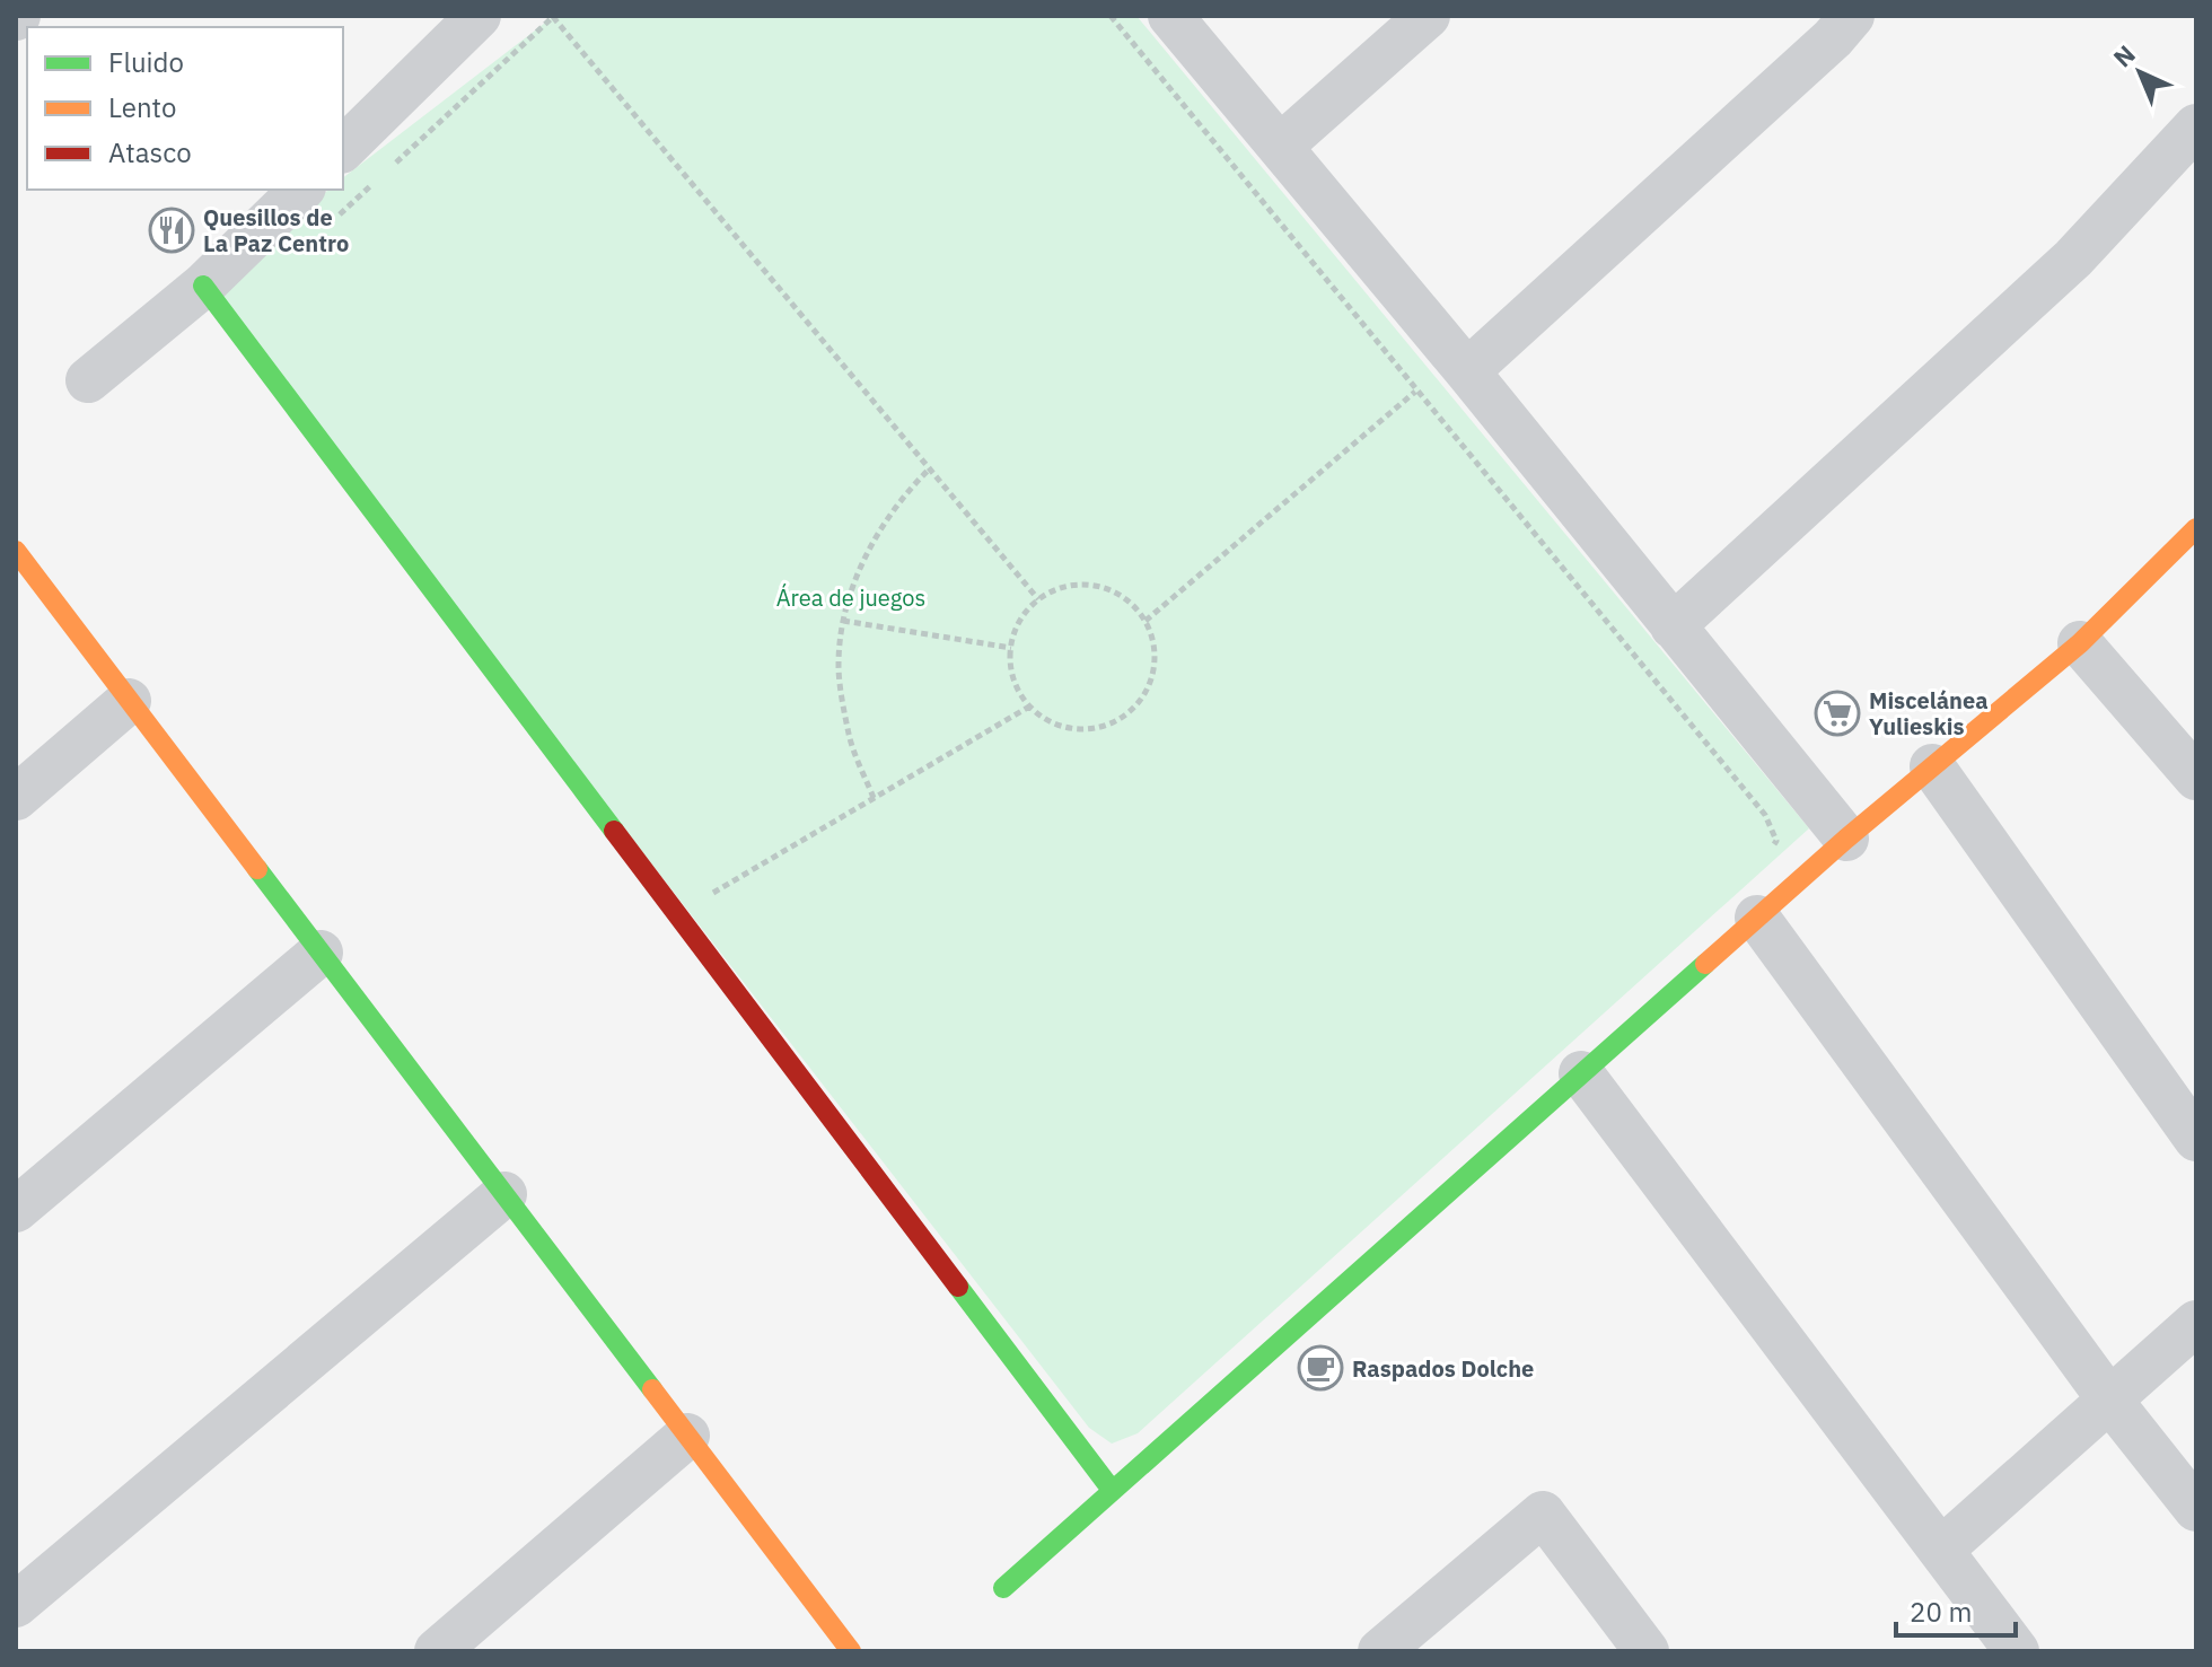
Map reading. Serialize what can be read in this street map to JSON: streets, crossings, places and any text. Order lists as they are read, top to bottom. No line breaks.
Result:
{"parks":["Área de juegos"],"places":{"restaurant":["Quesillos de La Paz Centro"],"supermarket":["Miscelánea Yulieskis"],"cafe":["Raspados Dolche"]},"legend":["Fluido","Lento","Atasco"],"scale_bar":"20 m","north":"top left"}
